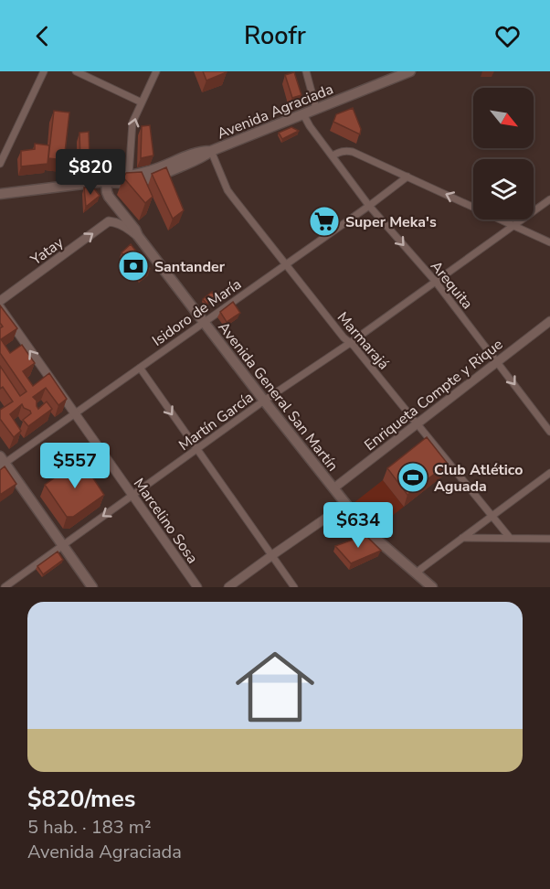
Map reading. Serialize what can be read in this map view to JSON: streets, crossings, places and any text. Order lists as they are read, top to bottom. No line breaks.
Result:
{"streets":{"main road":["Avenida Agraciada","Avenida General San Martín"],"street":["Yatay","Arequita","Isidoro de María","Marmarajá","Enriqueta Compte y Rique","Martín García","Marcelino Sosa"]},"crossings":[["Avenida Agraciada","Arequita"],["Avenida Agraciada","Marmarajá"],["Avenida Agraciada","Avenida General San Martín"],["Yatay","Avenida General San Martín"],["Arequita","Isidoro de María"],["Arequita","Enriqueta Compte y Rique"],["Arequita","Martín García"],["Isidoro de María","Marmarajá"],["Isidoro de María","Avenida General San Martín"],["Isidoro de María","Marcelino Sosa"],["Marmarajá","Enriqueta Compte y Rique"],["Marmarajá","Martín García"],["Enriqueta Compte y Rique","Avenida General San Martín"],["Avenida General San Martín","Martín García"],["Martín García","Marcelino Sosa"]],"one_way":["Yatay","Arequita","Marcelino Sosa"],"places":{"supermarket":["Super Meka's"],"bank":["Santander"],"sports":["Club Atlético Aguada"]},"north":"bottom right","page":{"header":"Roofr","price":["$820","$557","$634"],"list":[{"name":"$820/mes","note":"5 hab. · 183 m² · Avenida Agraciada"}]}}
